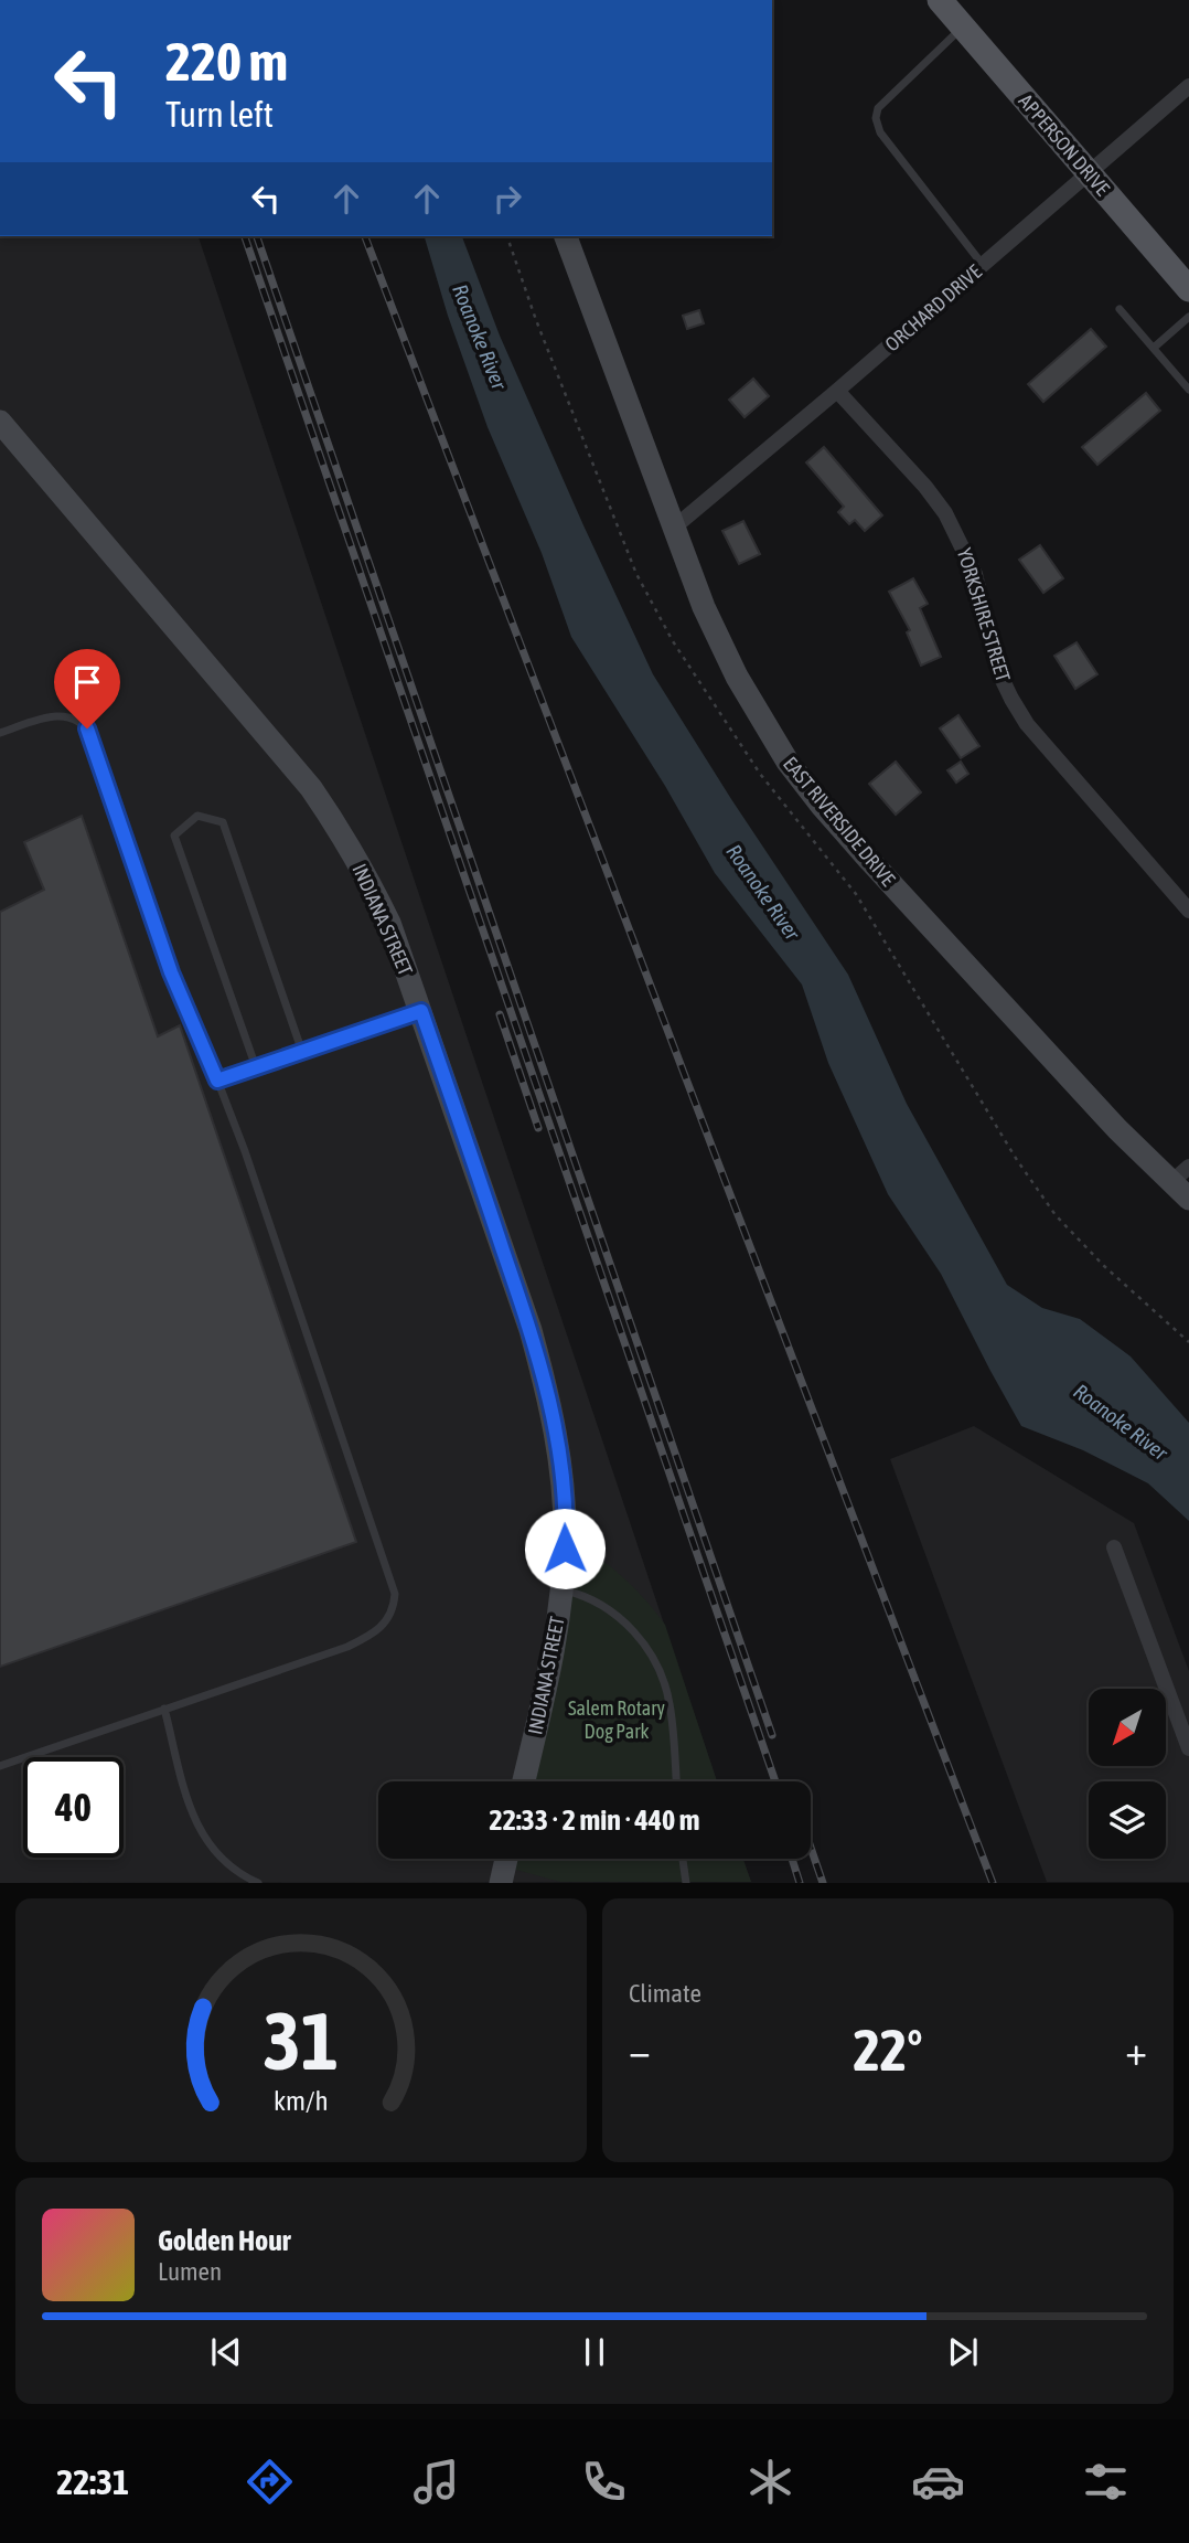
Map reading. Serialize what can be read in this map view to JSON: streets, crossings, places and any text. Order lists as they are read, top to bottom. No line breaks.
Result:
{"streets":{"main road":["APPERSON DRIVE"],"street":["ORCHARD DRIVE","YORKSHIRE STREET","EAST RIVERSIDE DRIVE","INDIANA STREET"]},"crossings":[["APPERSON DRIVE","ORCHARD DRIVE"],["ORCHARD DRIVE","YORKSHIRE STREET"],["ORCHARD DRIVE","EAST RIVERSIDE DRIVE"]],"water":["Roanoke River"],"parks":["Salem Rotary Dog Park"],"north":"bottom left","page":{"turn":["220 m","Turn left"],"limit":"40","trip":"22:33 · 2 min · 440 m","tile":"Climate","heat":["−","22°","+"],"song":["Golden Hour","Lumen"],"tabs":"22:31","gauge":["31","km/h"]}}
